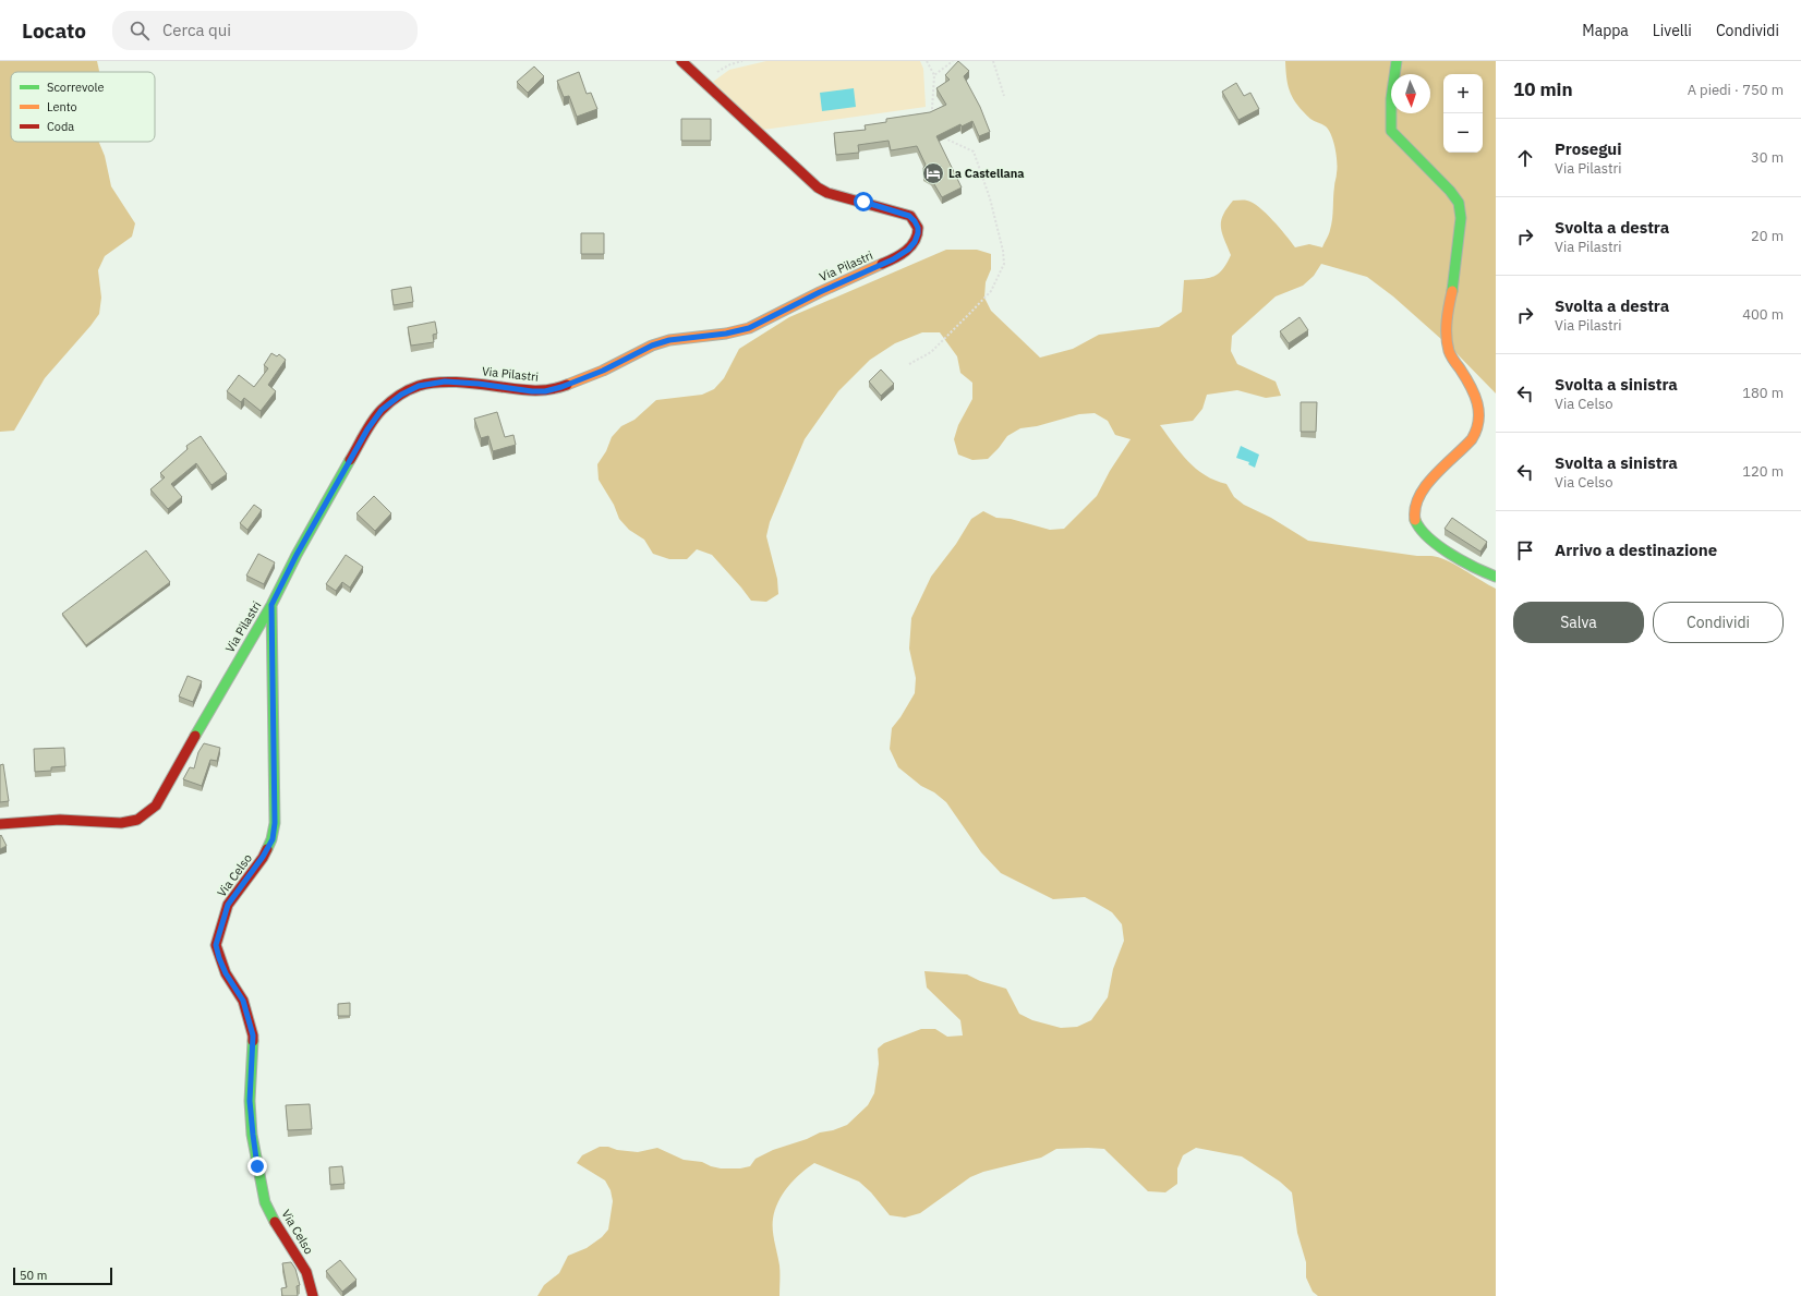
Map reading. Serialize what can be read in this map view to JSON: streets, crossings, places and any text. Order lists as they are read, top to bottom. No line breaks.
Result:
{"streets":{"main road":["Via Pilastri","Via Celso"]},"crossings":[["Via Pilastri","Via Celso"]],"places":{"hotel":["La Castellana"]},"legend":["Scorrevole","Lento","Coda"],"scale_bar":"50 m","north":"bottom","page":{"header":"Locato","search":"Cerca qui","nav":["Mappa","Livelli","Condividi"],"heading":["10 min","A piedi · 750 m"],"map_buttons":["+","−"],"list":[["Prosegui","Via Pilastri","30 m"],["Svolta a destra","Via Pilastri","20 m"],["Svolta a destra","Via Pilastri","400 m"],["Svolta a sinistra","Via Celso","180 m"],["Svolta a sinistra","Via Celso","120 m"],"Arrivo a destinazione"],"buttons":["Salva","Condividi"],"scale":"50 m"}}
